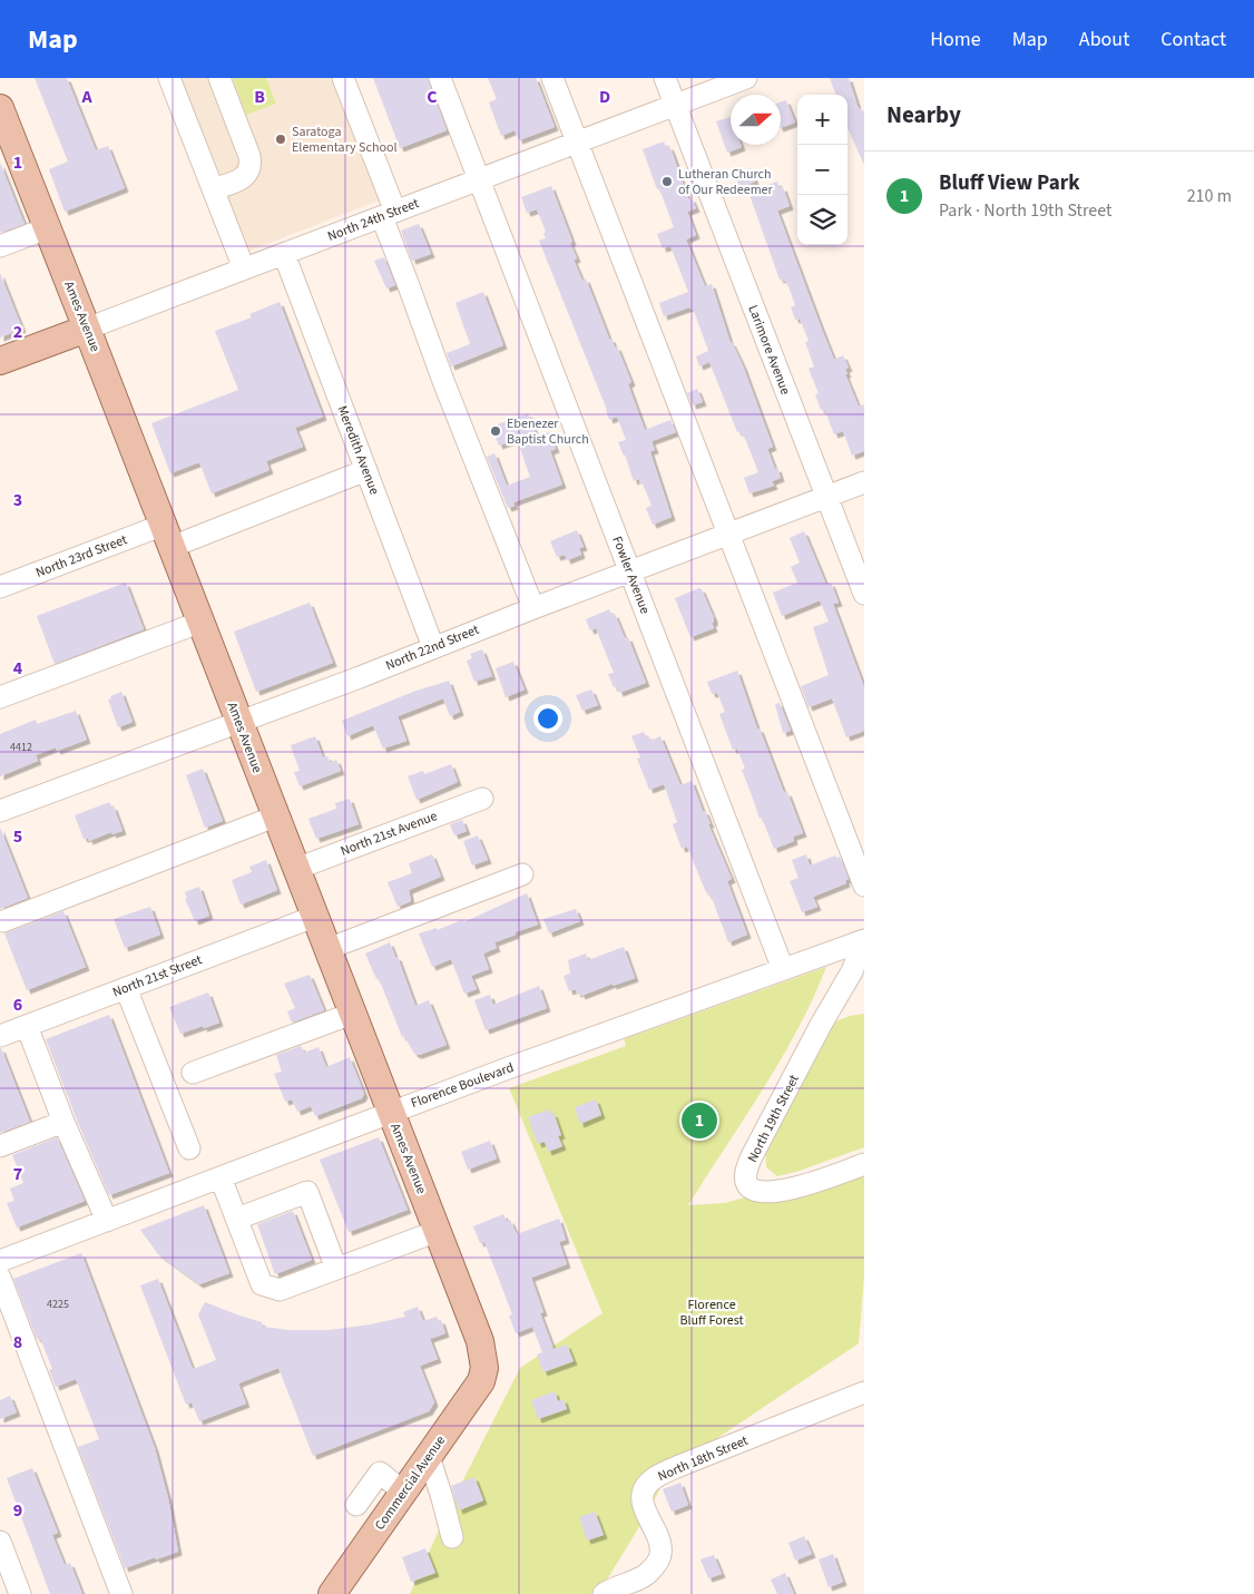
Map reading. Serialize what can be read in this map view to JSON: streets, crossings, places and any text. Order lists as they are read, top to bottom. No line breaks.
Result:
{"streets":{"main road":["North 24th Street","Ames Avenue","Commercial Avenue"],"street":["Larimore Avenue","Meredith Avenue","North 23rd Street","Fowler Avenue","North 22nd Street","North 21st Avenue","North 21st Street","Florence Boulevard","North 19th Street","North 18th Street"]},"crossings":[["North 24th Street","Ames Avenue"],["North 24th Street","Larimore Avenue"],["North 24th Street","Meredith Avenue"],["North 24th Street","Fowler Avenue"],["Ames Avenue","North 23rd Street"],["Ames Avenue","North 22nd Street"],["Ames Avenue","North 21st Avenue"],["Ames Avenue","North 21st Street"],["Ames Avenue","Florence Boulevard"],["Ames Avenue","Commercial Avenue"],["Larimore Avenue","North 22nd Street"],["Meredith Avenue","North 23rd Street"],["Meredith Avenue","North 22nd Street"],["Fowler Avenue","North 22nd Street"],["Fowler Avenue","Florence Boulevard"],["Florence Boulevard","North 19th Street"]],"parks":["Florence Bluff Forest"],"places":["Saratoga Elementary School","Lutheran Church of Our Redeemer","Ebenezer Baptist Church"],"house_numbers":["4412","4225"],"north":"right","page":{"header":"Map","nav":["Home","Map","About","Contact"],"heading":"Nearby","map_buttons":["+","−"],"list":[{"mark":"1","name":"Bluff View Park","note":"Park · North 19th Street","value":"210 m"}],"pins":"1"},"grid":{"columns":["A","B","C","D"],"rows":["1","2","3","4","5","6","7","8","9"]}}
